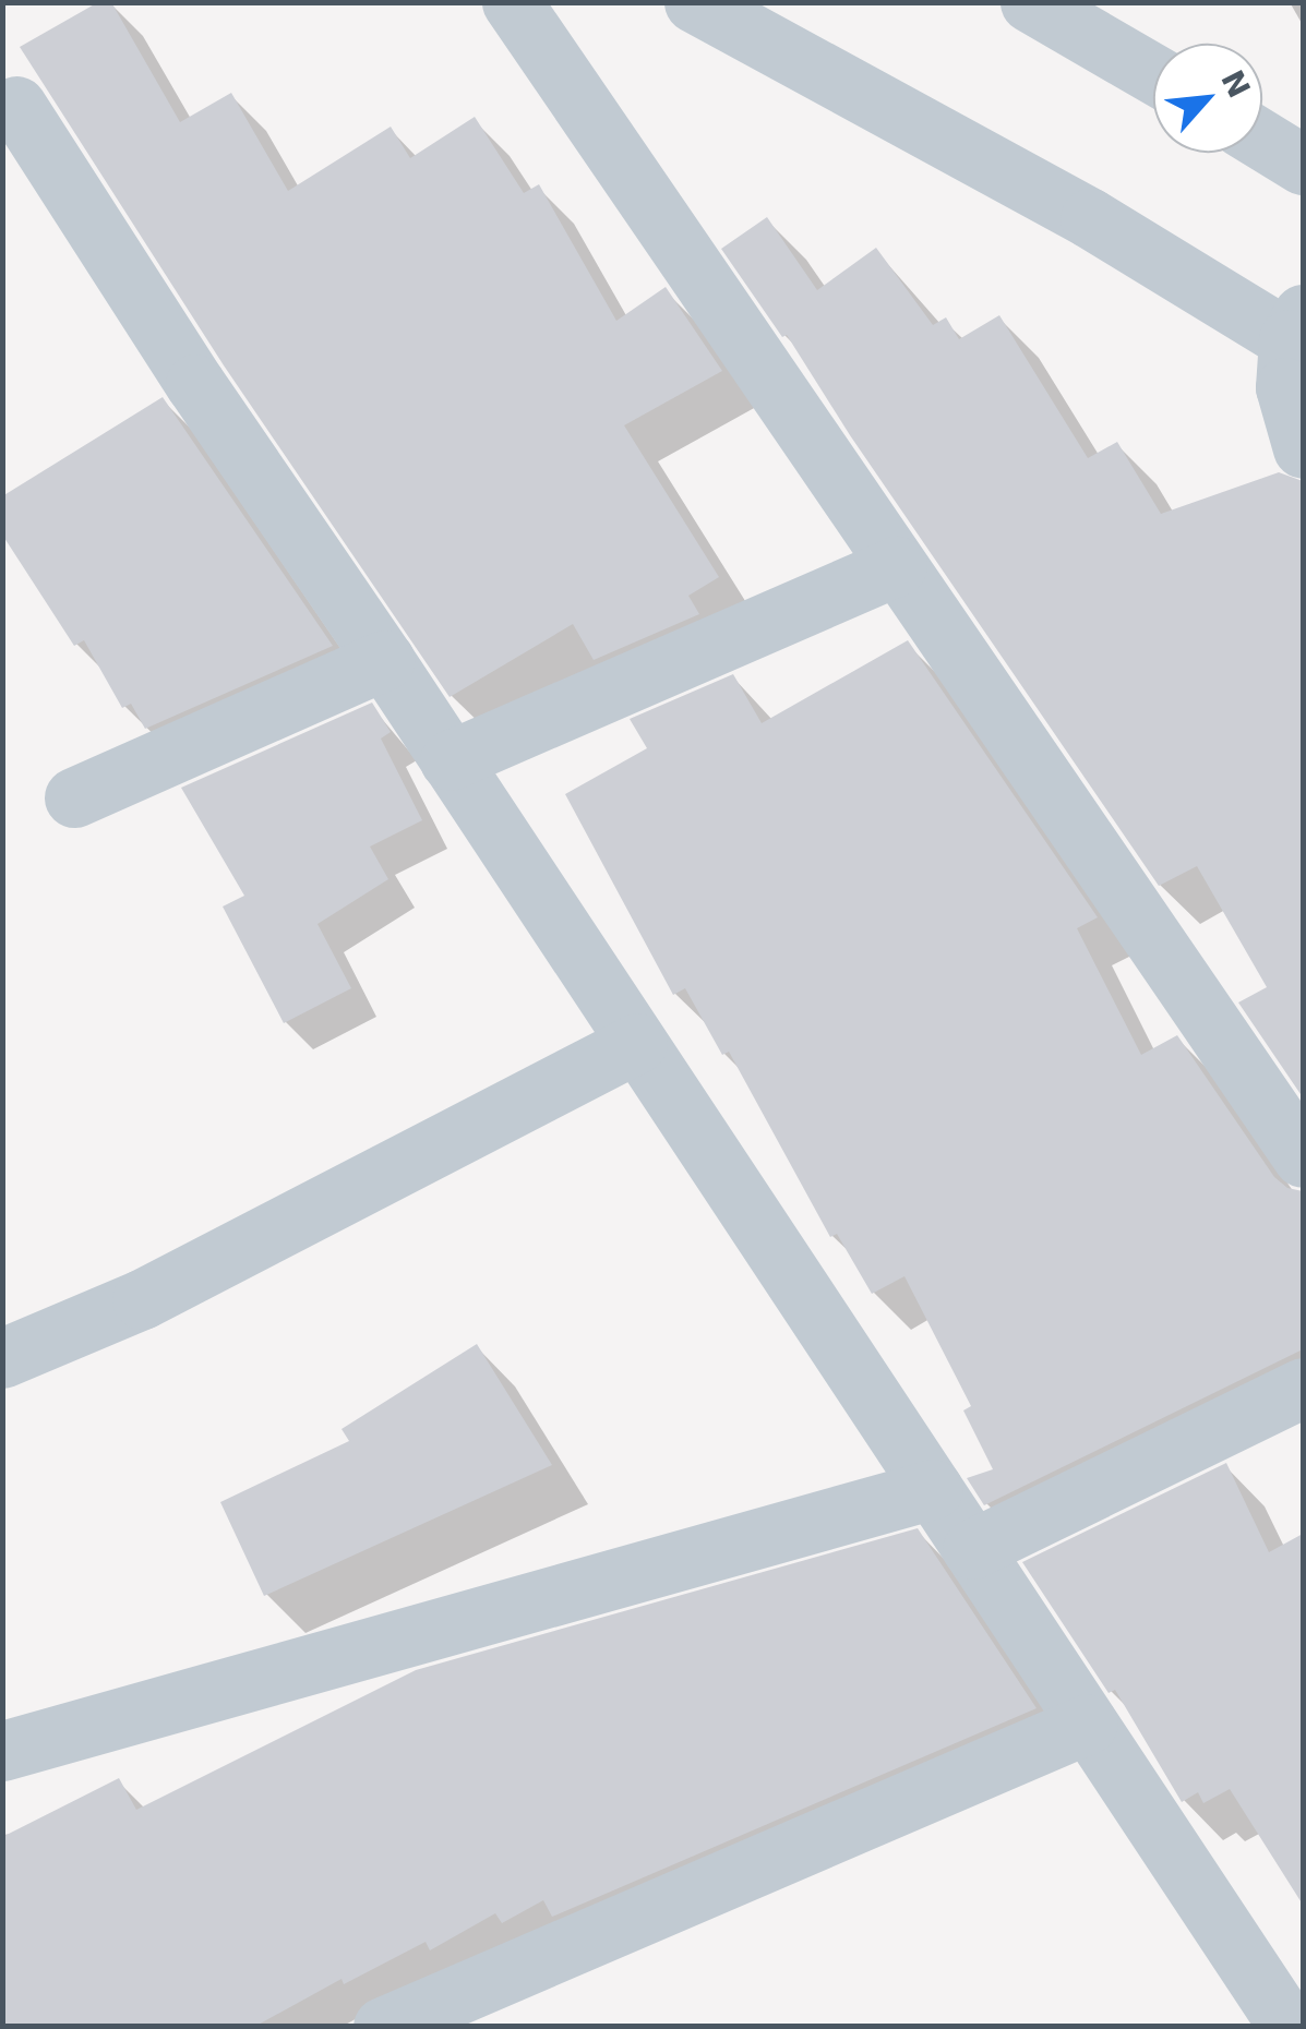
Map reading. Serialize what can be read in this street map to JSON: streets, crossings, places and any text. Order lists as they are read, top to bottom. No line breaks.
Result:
{"north":"top right"}
